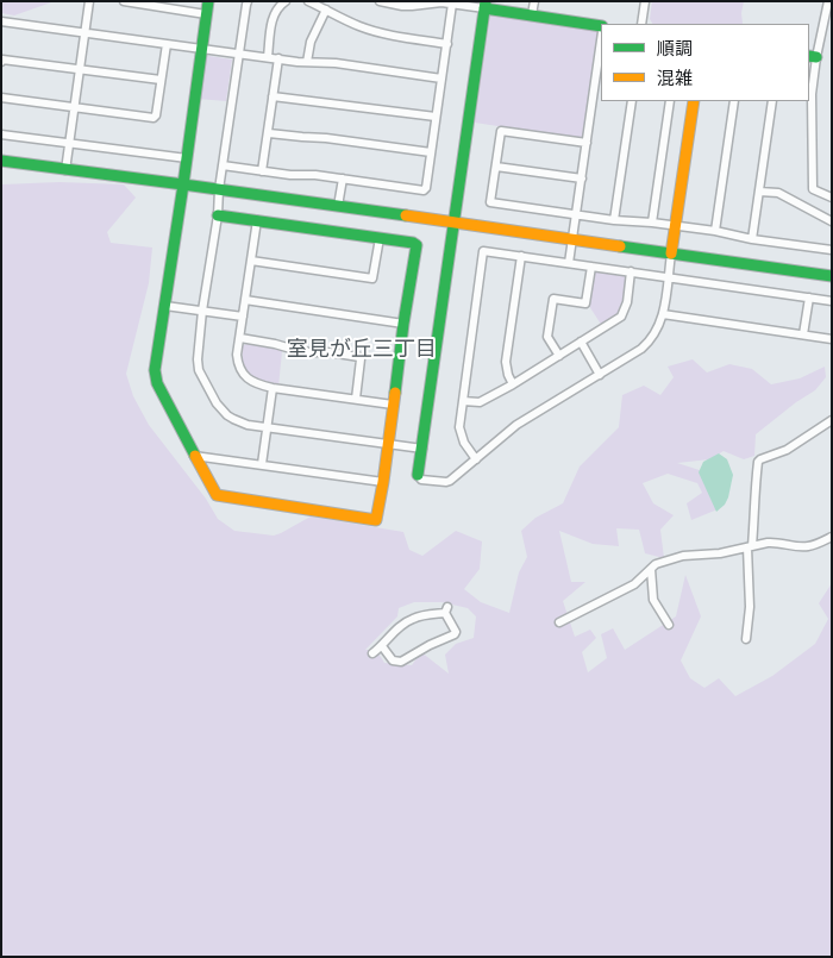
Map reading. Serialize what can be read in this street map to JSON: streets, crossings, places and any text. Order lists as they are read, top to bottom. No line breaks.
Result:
{"districts":["室見が丘三丁目"],"legend":["順調","混雑"]}
